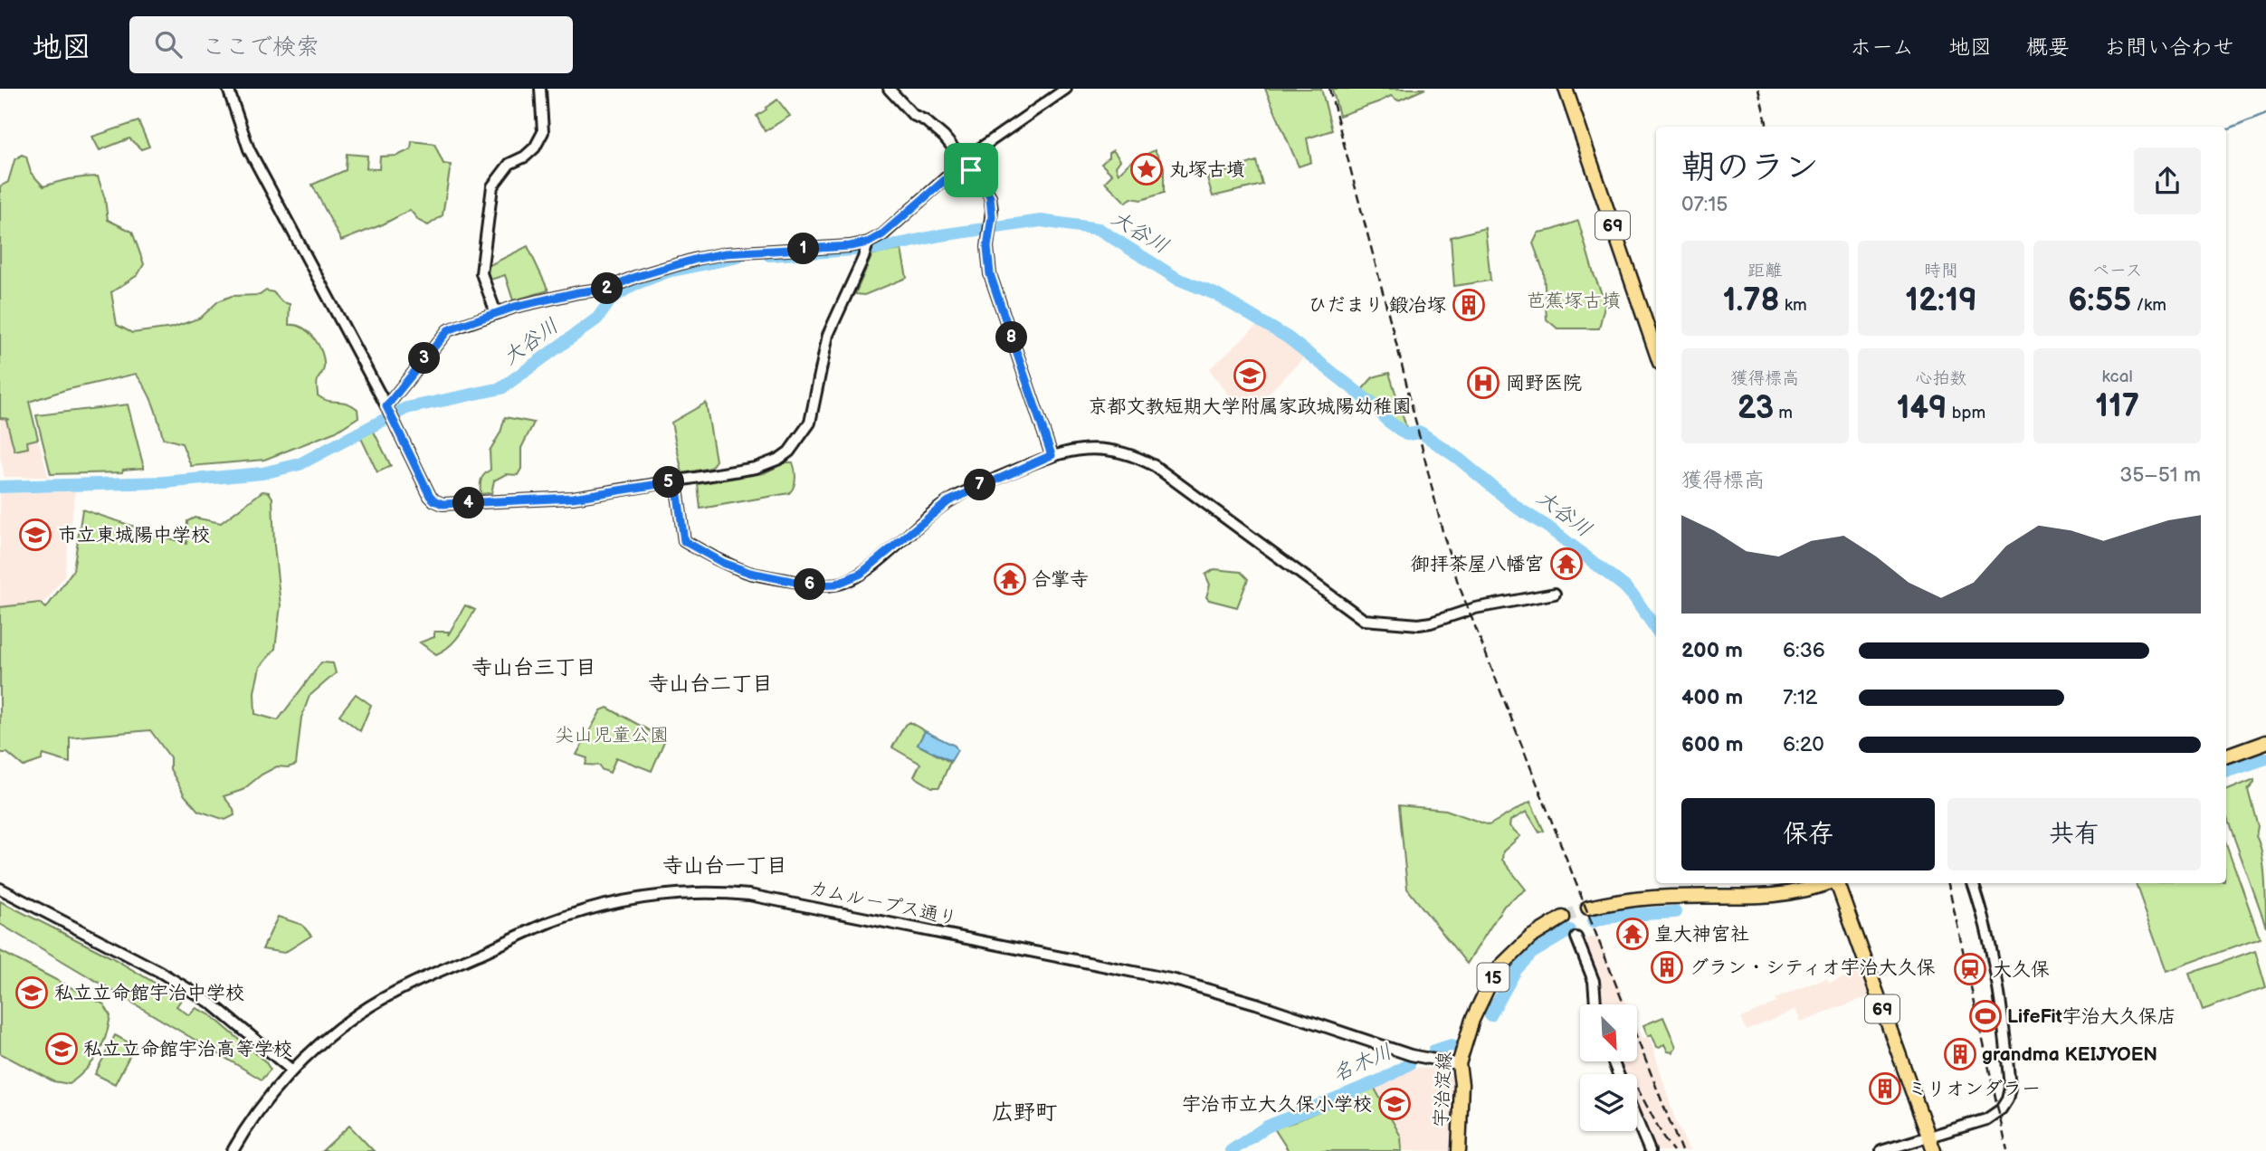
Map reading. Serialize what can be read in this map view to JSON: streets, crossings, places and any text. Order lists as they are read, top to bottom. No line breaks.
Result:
{"streets":{"main road":["69","15","宇治淀線"],"street":["カムループス通り"]},"crossings":[["カムループス通り","宇治淀線"]],"districts":["寺山台三丁目","寺山台二丁目","寺山台一丁目","広野町"],"water":["大谷川","名木川"],"parks":["芭蕉塚古墳","尖山児童公園"],"places":{"place":["丸塚古墳"],"building":["ひだまり 鍛冶塚","グラン・シティオ宇治大久保","grandma KEIJYOEN","ミリオンダラー"],"school or university":["京都文教短期大学附属家政城陽幼稚園","市立東城陽中学校","私立立命館宇治中学校","私立立命館宇治高等学校","宇治市立大久保小学校"],"hospital":["岡野医院"],"temple":["御拝茶屋八幡宮","合掌寺","皇大神宮社"],"station":["大久保"],"sports":["LifeFit宇治大久保店"]},"north":"bottom right","page":{"header":"地図","search":"ここで検索","nav":["ホーム","地図","概要","お問い合わせ"],"heading":["朝のラン","07:15"],"pins":["1","2","8","3","5","7","4","6"],"stats":[["距離","1.78 km"],["時間","12:19"],["ペース","6:55 /km"],["獲得標高","23 m"],["心拍数","149 bpm"],["kcal","117"]],"chart":["獲得標高","35–51 m"],"list":[{"name":"200 m","note":"6:36"},{"name":"400 m","note":"7:12"},{"name":"600 m","note":"6:20"}],"buttons":["保存","共有"]}}
